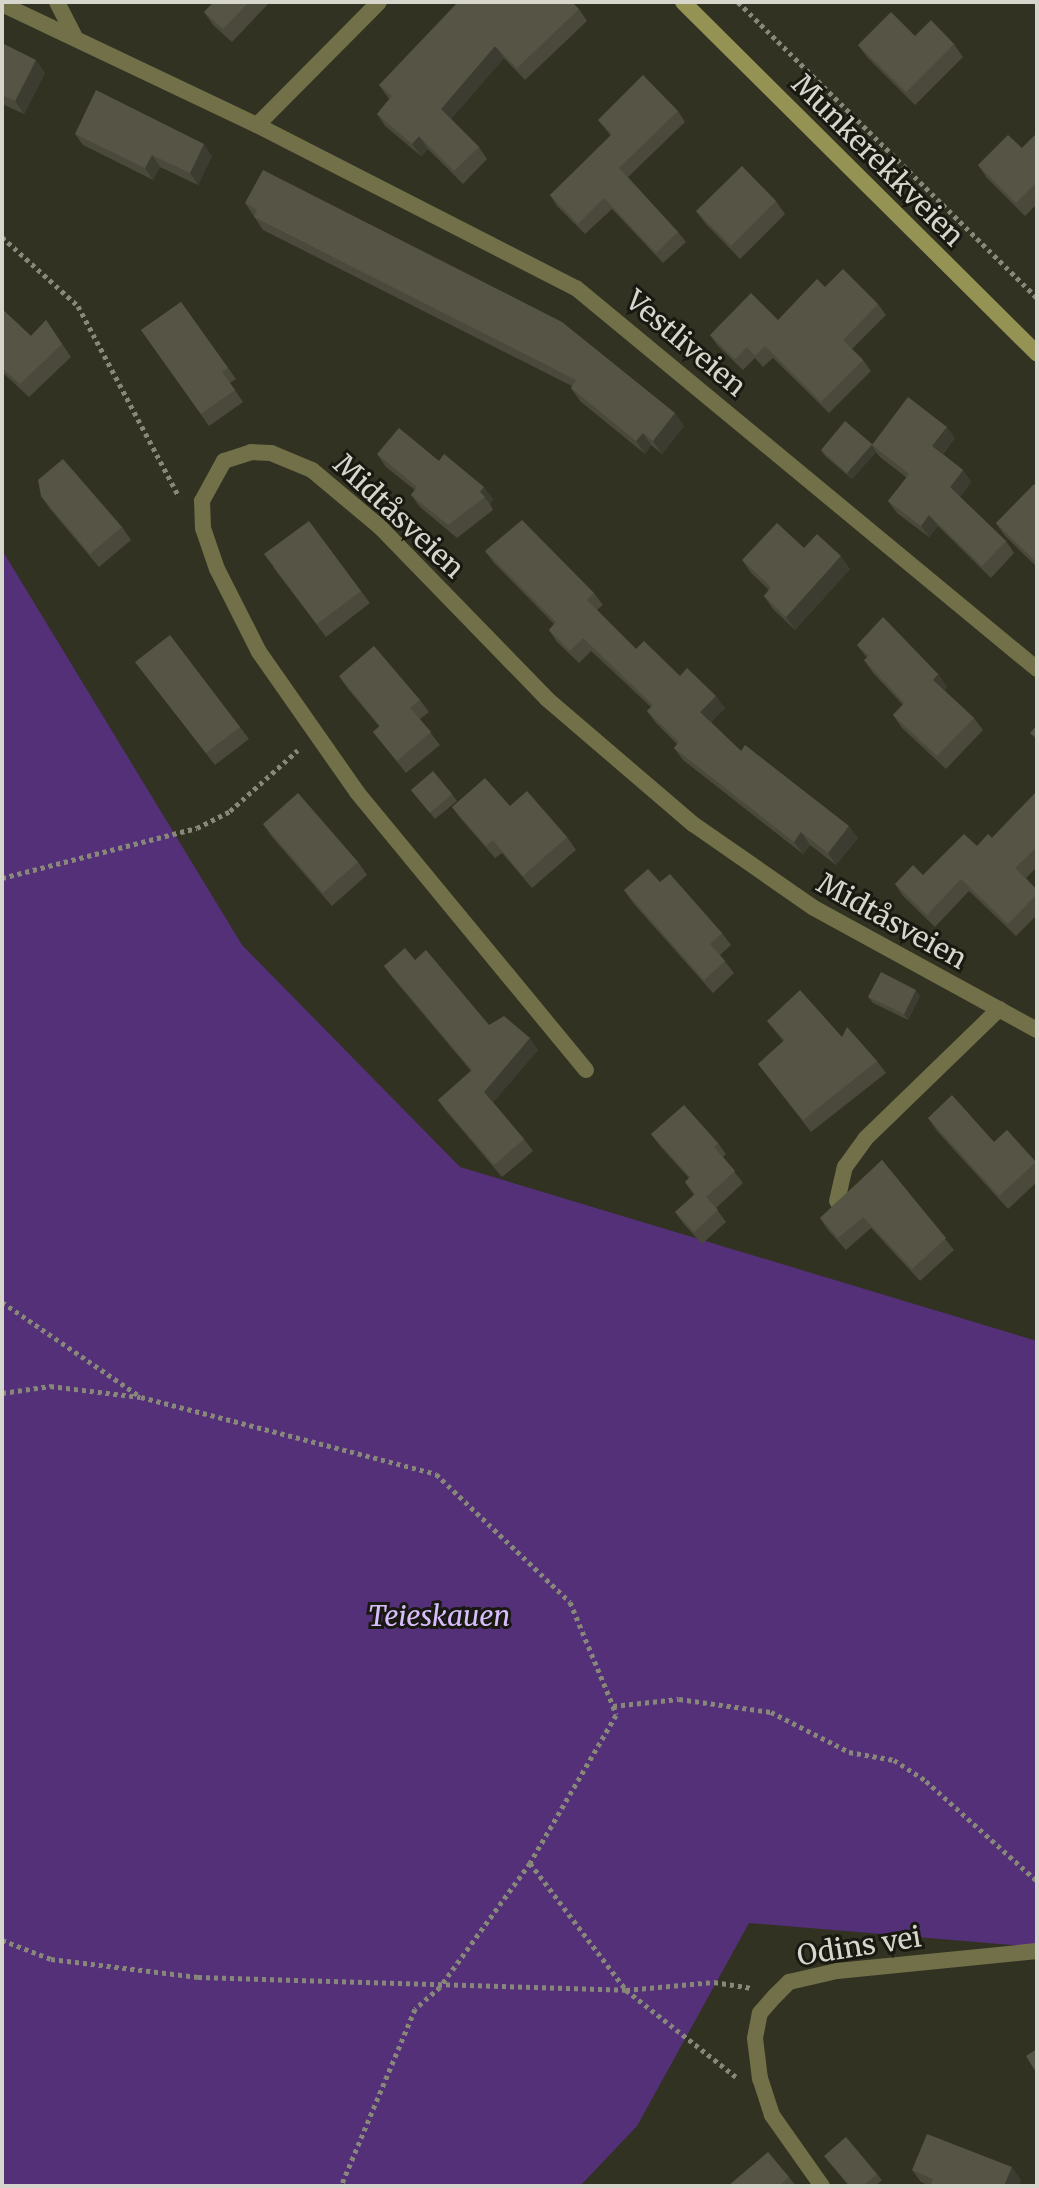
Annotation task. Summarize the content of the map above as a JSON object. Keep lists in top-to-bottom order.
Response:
{
  "streets": {
    "main road": ["Munkerekkveien"],
    "street": ["Vestliveien", "Midtåsveien", "Odins vei"]
  },
  "parks": ["Teieskauen"]
}
